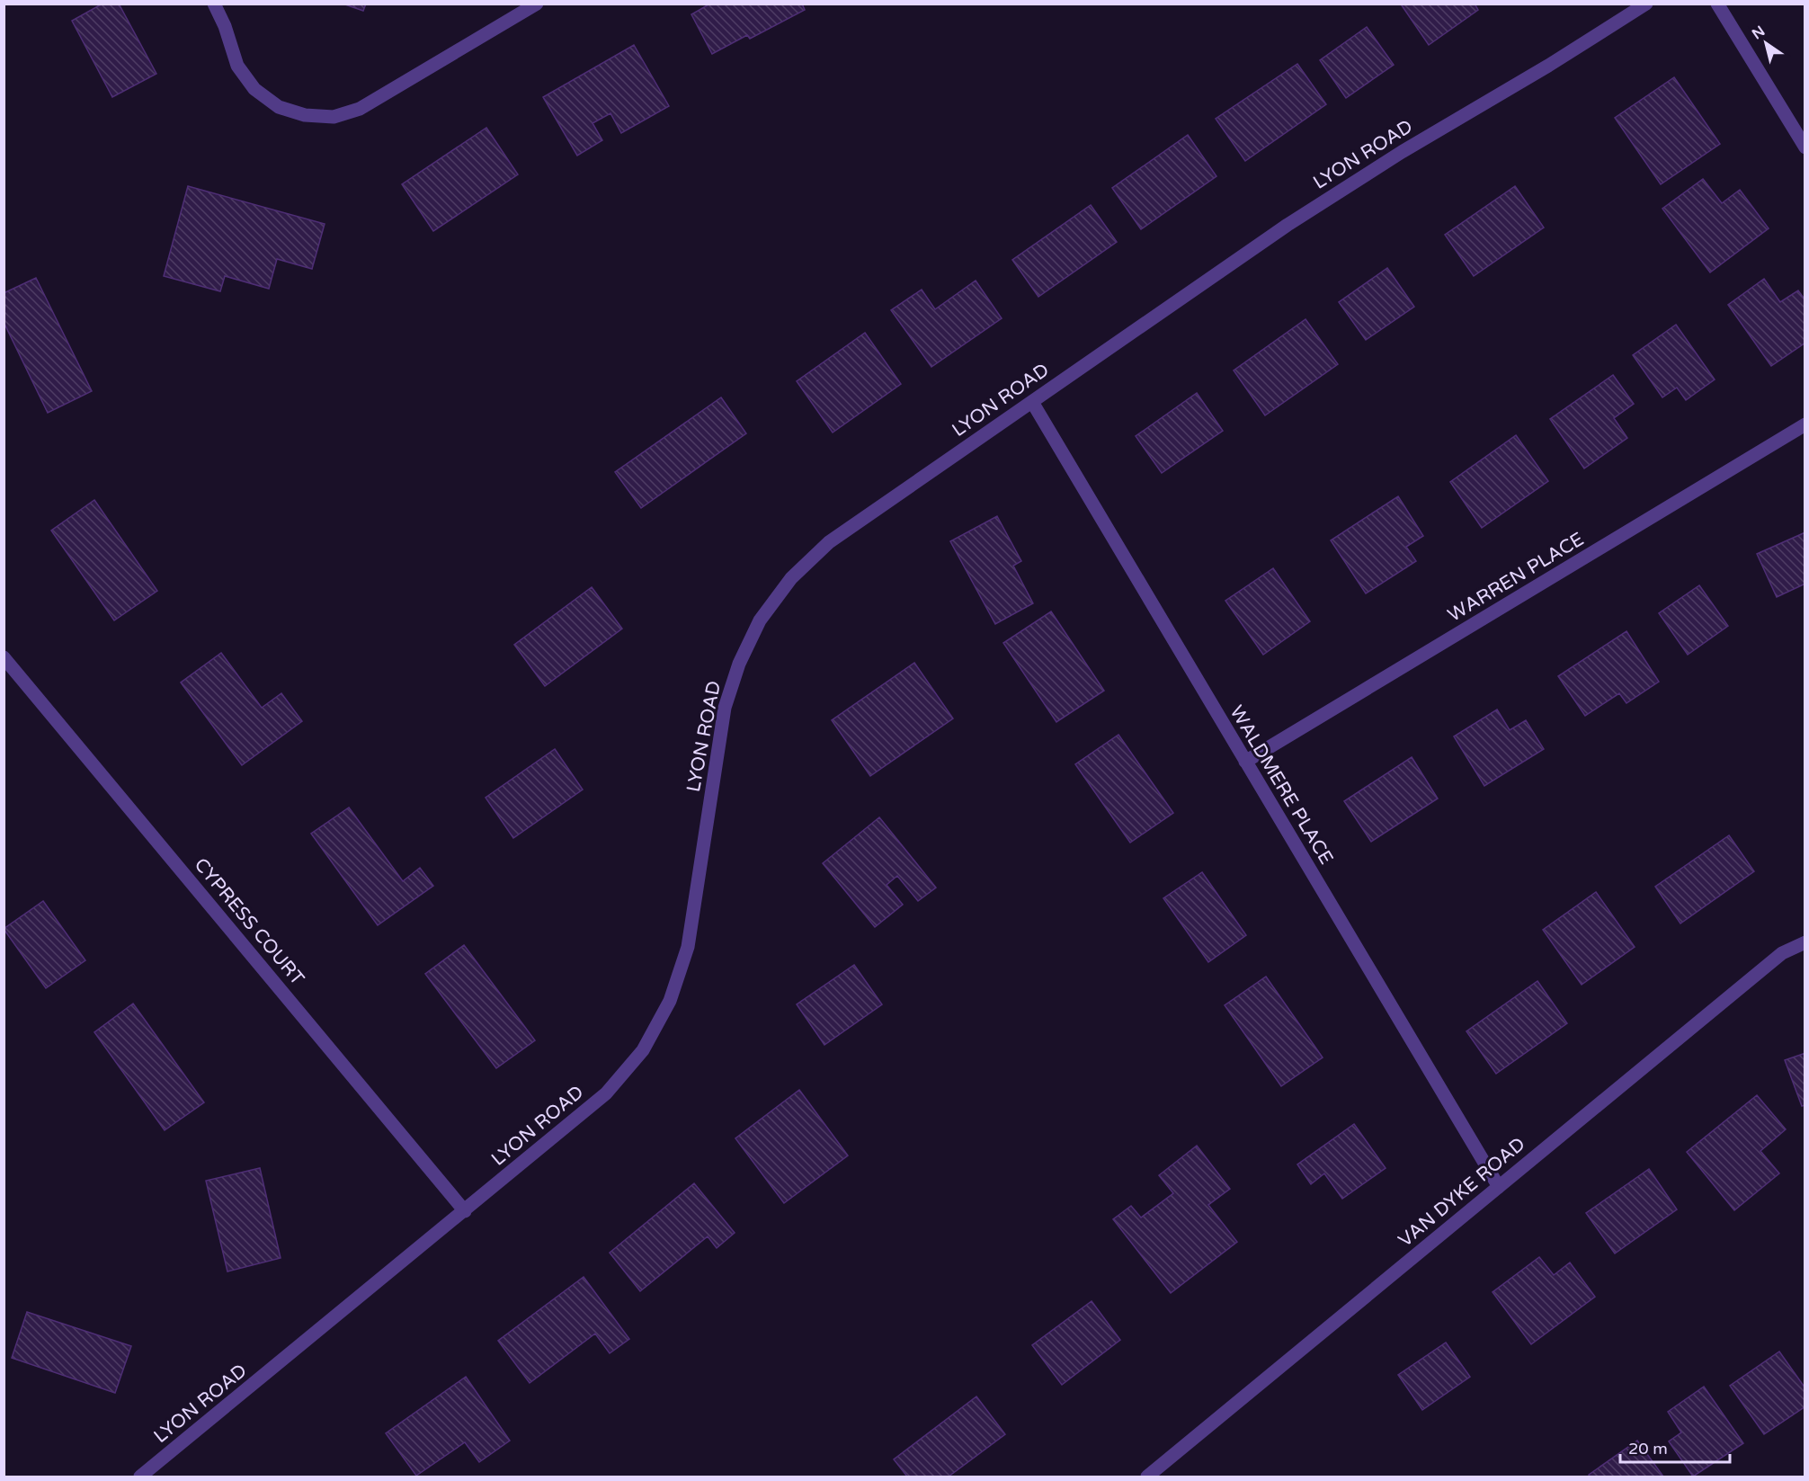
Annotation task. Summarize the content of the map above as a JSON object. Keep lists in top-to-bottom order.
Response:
{
  "streets": {
    "street": [
      "LYON ROAD",
      "WARREN PLACE",
      "WALDMERE PLACE",
      "CYPRESS COURT",
      "VAN DYKE ROAD"
    ]
  },
  "crossings": [
    ["LYON ROAD", "WALDMERE PLACE"],
    ["LYON ROAD", "CYPRESS COURT"],
    ["WARREN PLACE", "WALDMERE PLACE"],
    ["WALDMERE PLACE", "VAN DYKE ROAD"]
  ],
  "scale_bar": "20 m",
  "north": "top left"
}
